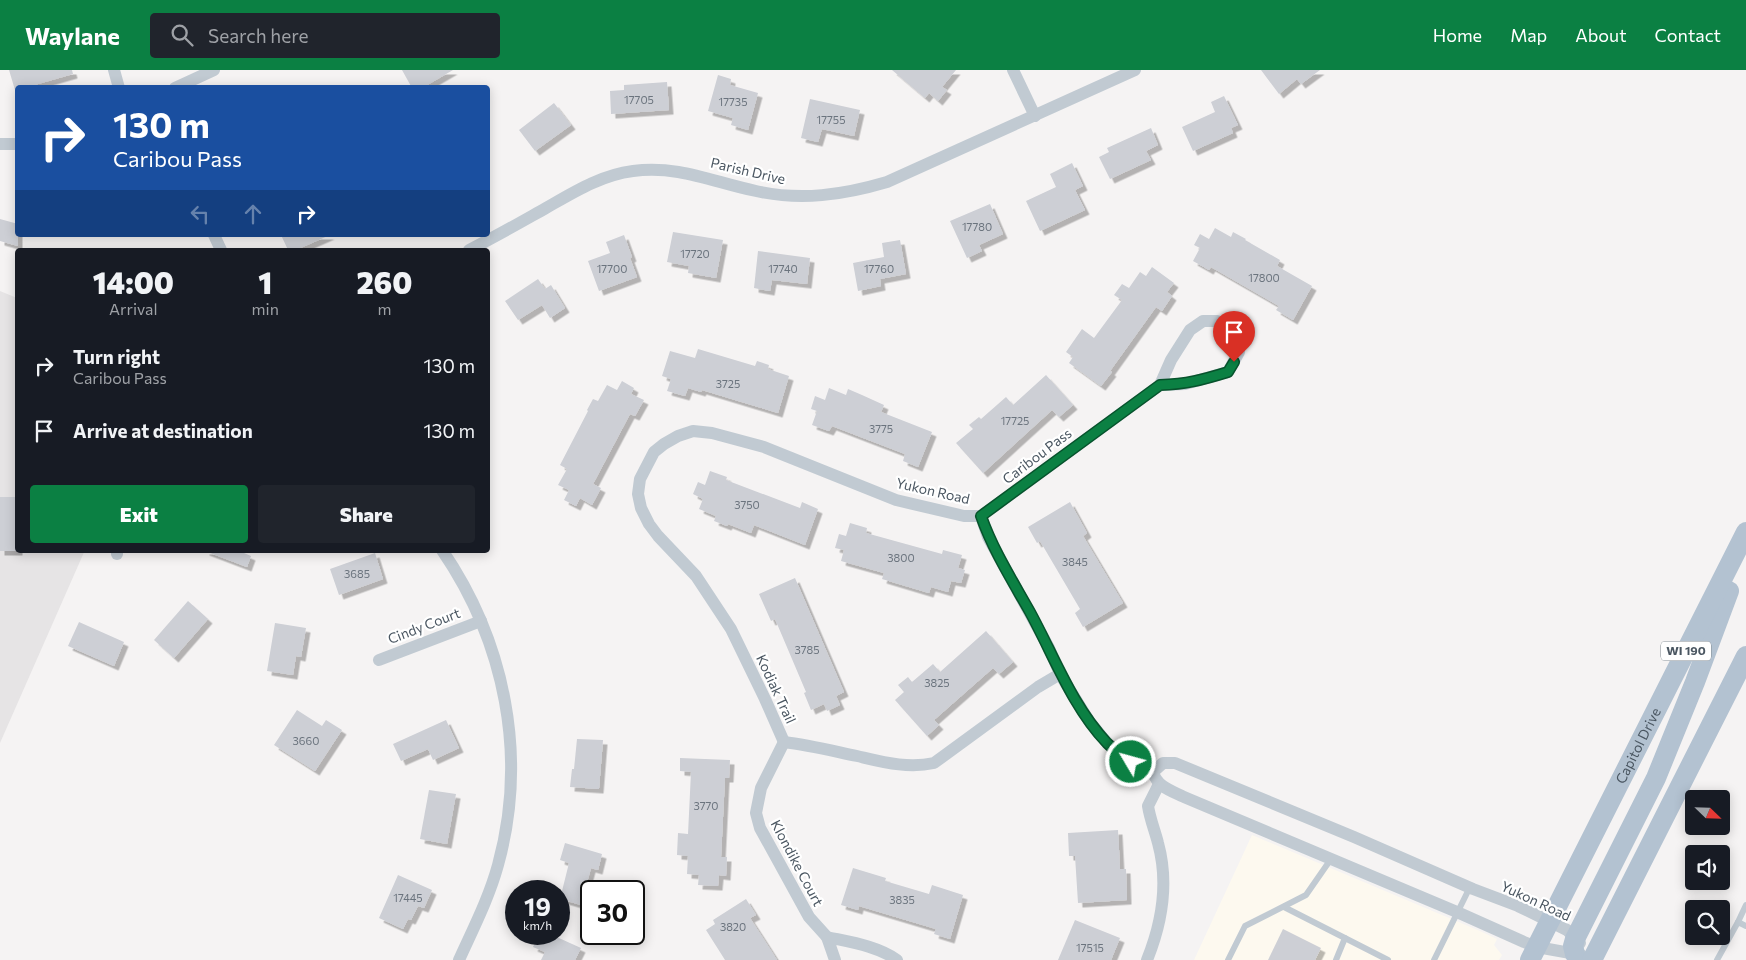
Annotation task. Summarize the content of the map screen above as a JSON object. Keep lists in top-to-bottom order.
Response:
{
  "streets": {
    "main road": ["WI 190", "Capitol Drive"],
    "street": [
      "Parish Drive",
      "Caribou Pass",
      "Yukon Road",
      "Cindy Court",
      "Kodiak Trail",
      "Klondike Court"
    ]
  },
  "crossings": [
    ["Caribou Pass", "Yukon Road"],
    ["Yukon Road", "Kodiak Trail"],
    ["Yukon Road", "Capitol Drive"],
    ["Kodiak Trail", "Klondike Court"]
  ],
  "house_numbers": [
    "17705",
    "17735",
    "17755",
    "17780",
    "17720",
    "17700",
    "17740",
    "17760",
    "17800",
    "3725",
    "17725",
    "3775",
    "3750",
    "3800",
    "3845",
    "3685",
    "3785",
    "3825",
    "3660",
    "3770",
    "17445",
    "3835",
    "3820",
    "17515"
  ],
  "north": "bottom right",
  "page": {
    "header": "Waylane",
    "search": "Search here",
    "nav": [
      "Home",
      "Map",
      "About",
      "Contact"
    ],
    "turn": ["130 m", "Caribou Pass"],
    "eta": [
      "14:00",
      "Arrival",
      "1",
      "min",
      "260",
      "m"
    ],
    "list": [
      {
        "name": "Turn right",
        "note": "Caribou Pass",
        "value": "130 m"
      },
      {
        "name": "Arrive at destination",
        "value": "130 m"
      }
    ],
    "buttons": ["Exit", "Share"],
    "speed": "19 km/h",
    "limit": "30"
  }
}
